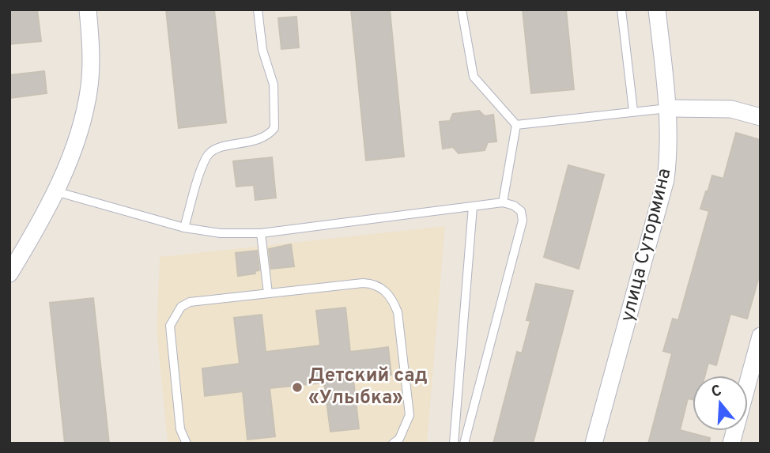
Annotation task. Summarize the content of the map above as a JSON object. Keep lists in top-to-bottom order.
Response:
{
  "streets": {
    "street": ["улица Сутормина"]
  },
  "places": ["Детский сад «Улыбка»"],
  "north": "top"
}
